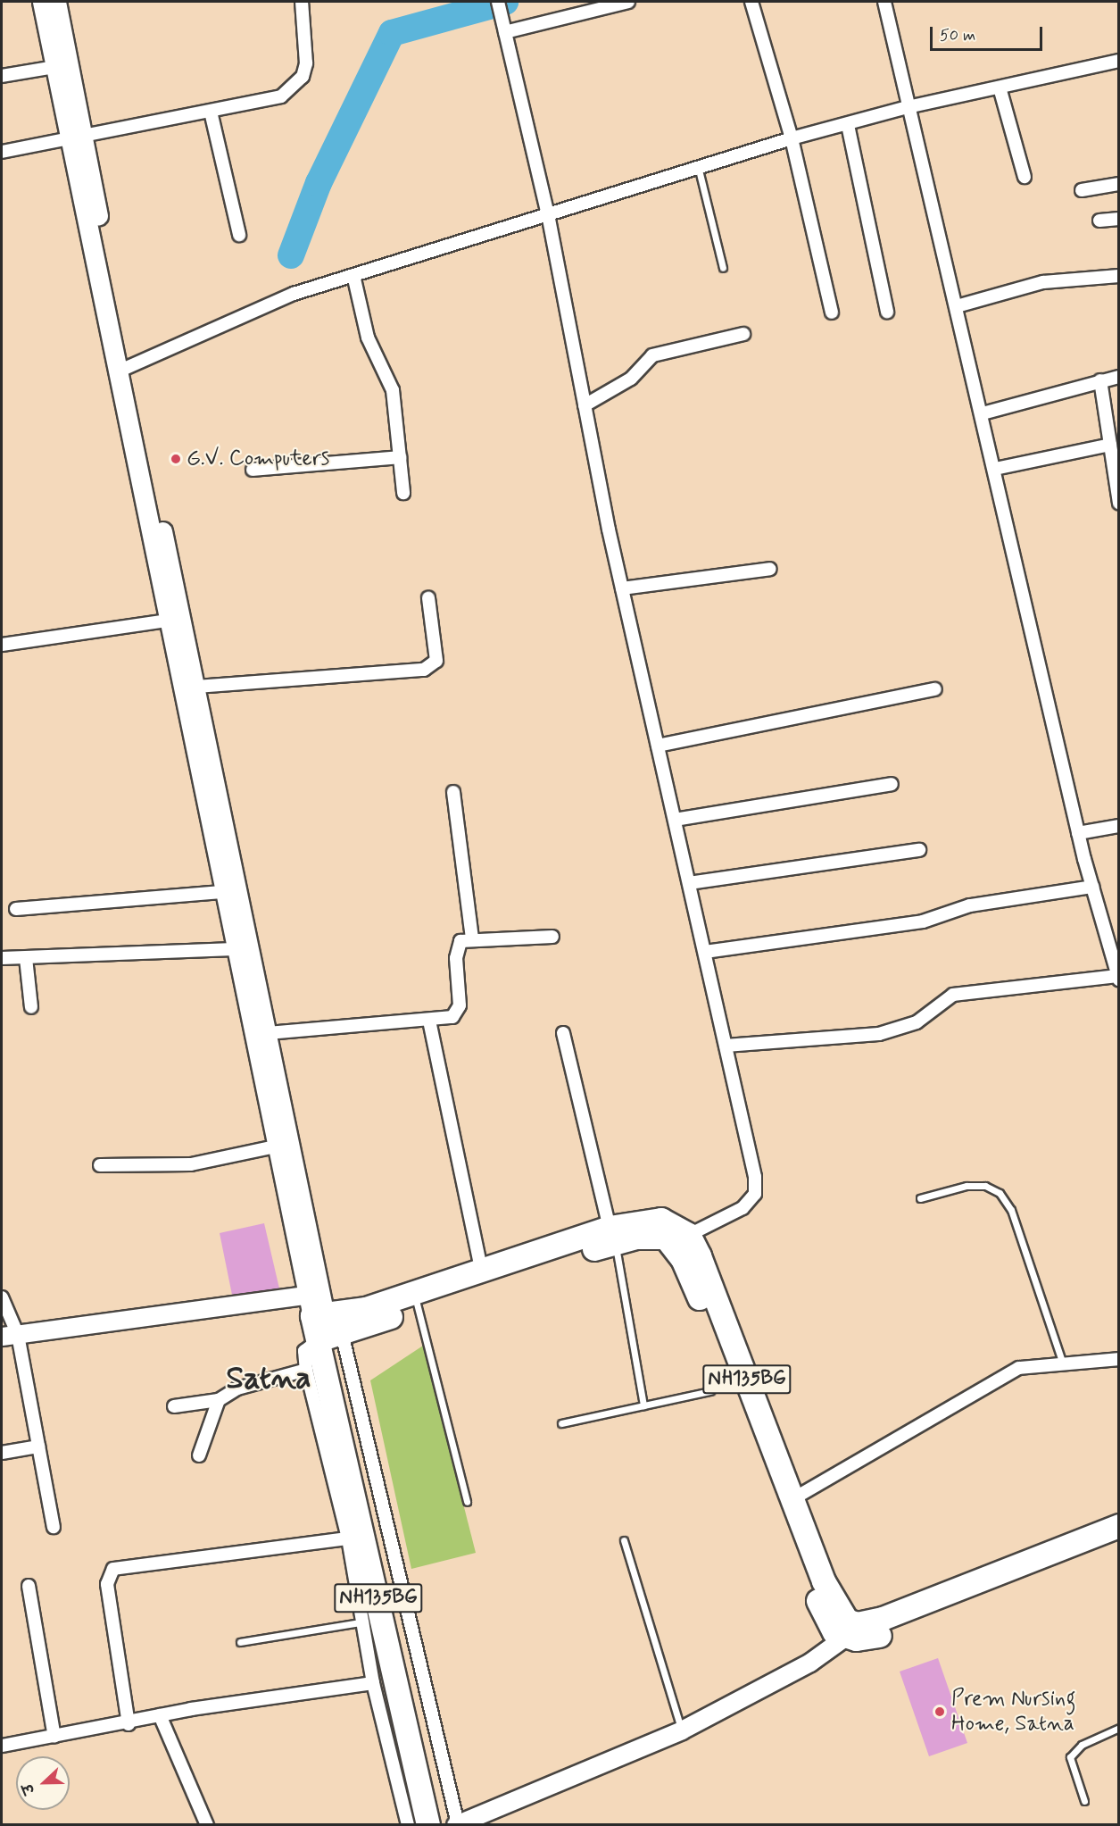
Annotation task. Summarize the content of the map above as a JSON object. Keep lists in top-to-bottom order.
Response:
{
  "streets": {
    "highway": ["NH135BG"]
  },
  "districts": ["Satna"],
  "places": ["G.V. Computers", "Prem Nursing Home, Satna"],
  "scale_bar": "50 m",
  "north": "left"
}
